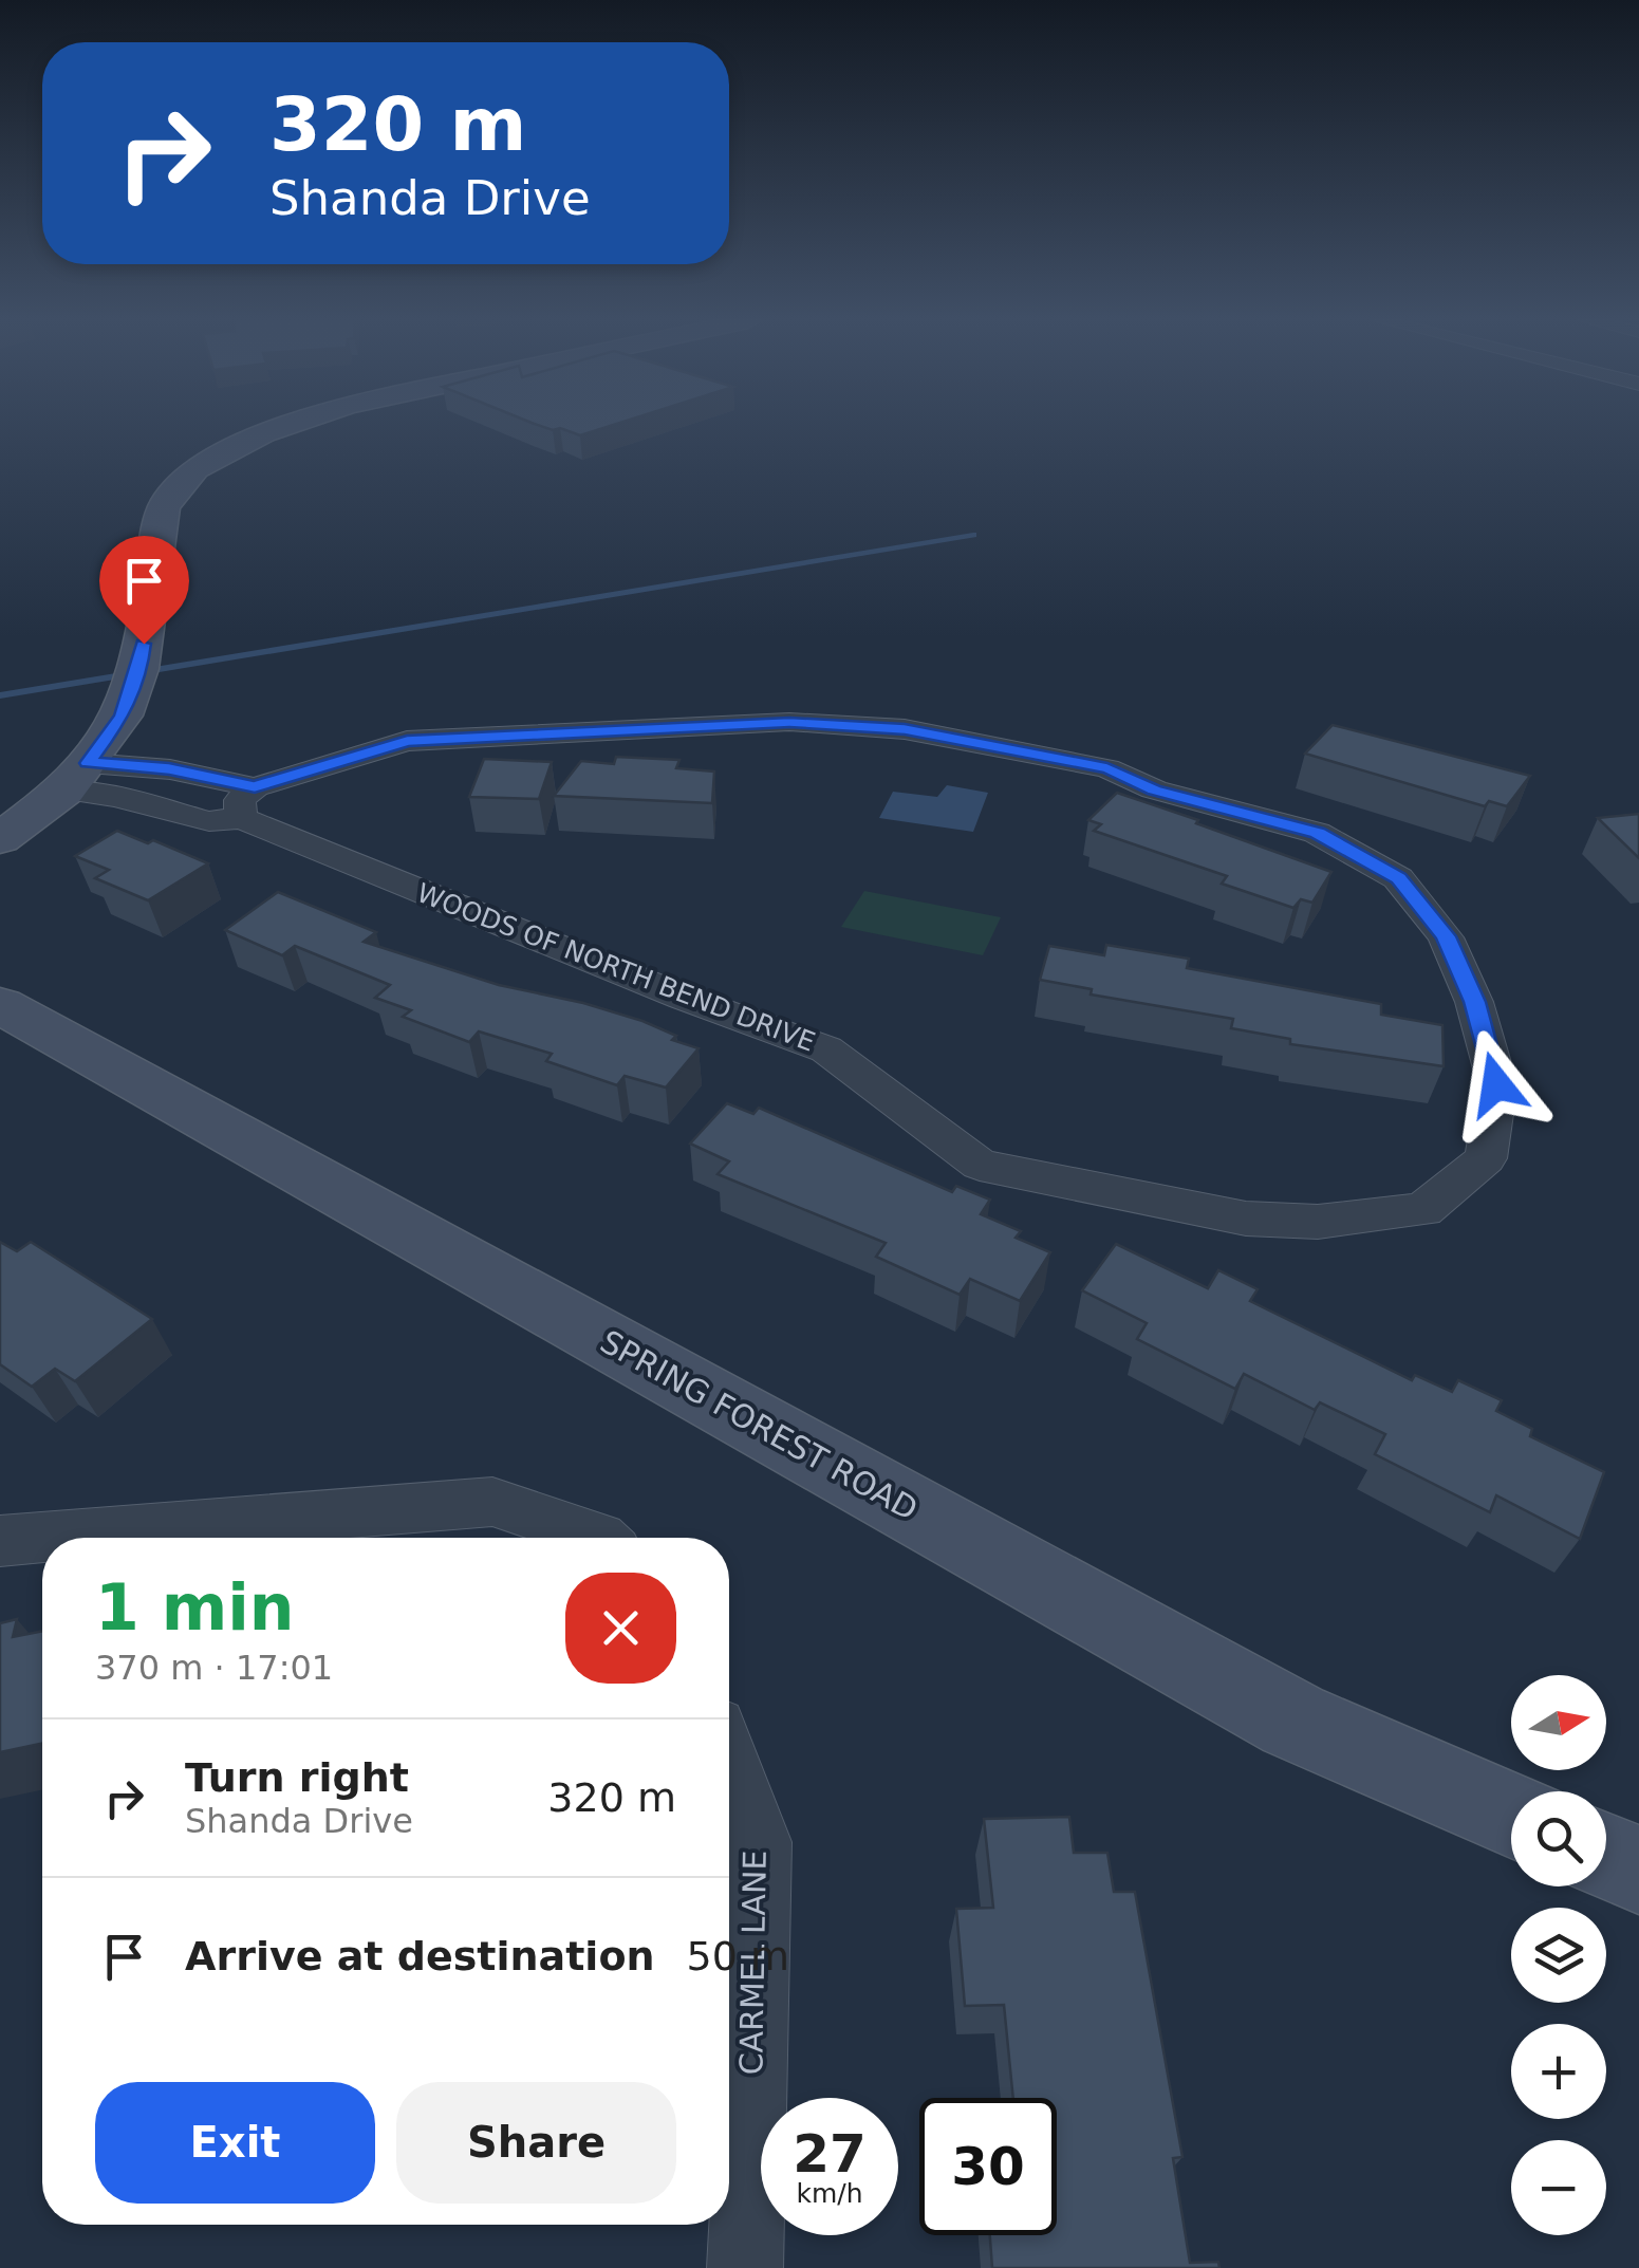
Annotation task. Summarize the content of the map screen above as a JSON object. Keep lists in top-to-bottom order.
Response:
{
  "streets": {
    "street": ["WOODS OF NORTH BEND DRIVE", "SPRING FOREST ROAD", "CARMEL LANE"]
  },
  "north": "right",
  "page": {
    "turn": ["320 m", "Shanda Drive"],
    "heading": ["1 min", "370 m · 17:01"],
    "map_buttons": ["+", "−"],
    "list": [
      {
        "name": "Turn right",
        "note": "Shanda Drive",
        "value": "320 m"
      },
      {
        "name": "Arrive at destination",
        "value": "50 m"
      }
    ],
    "buttons": ["Exit", "Share"],
    "speed": "27 km/h",
    "limit": "30"
  }
}
